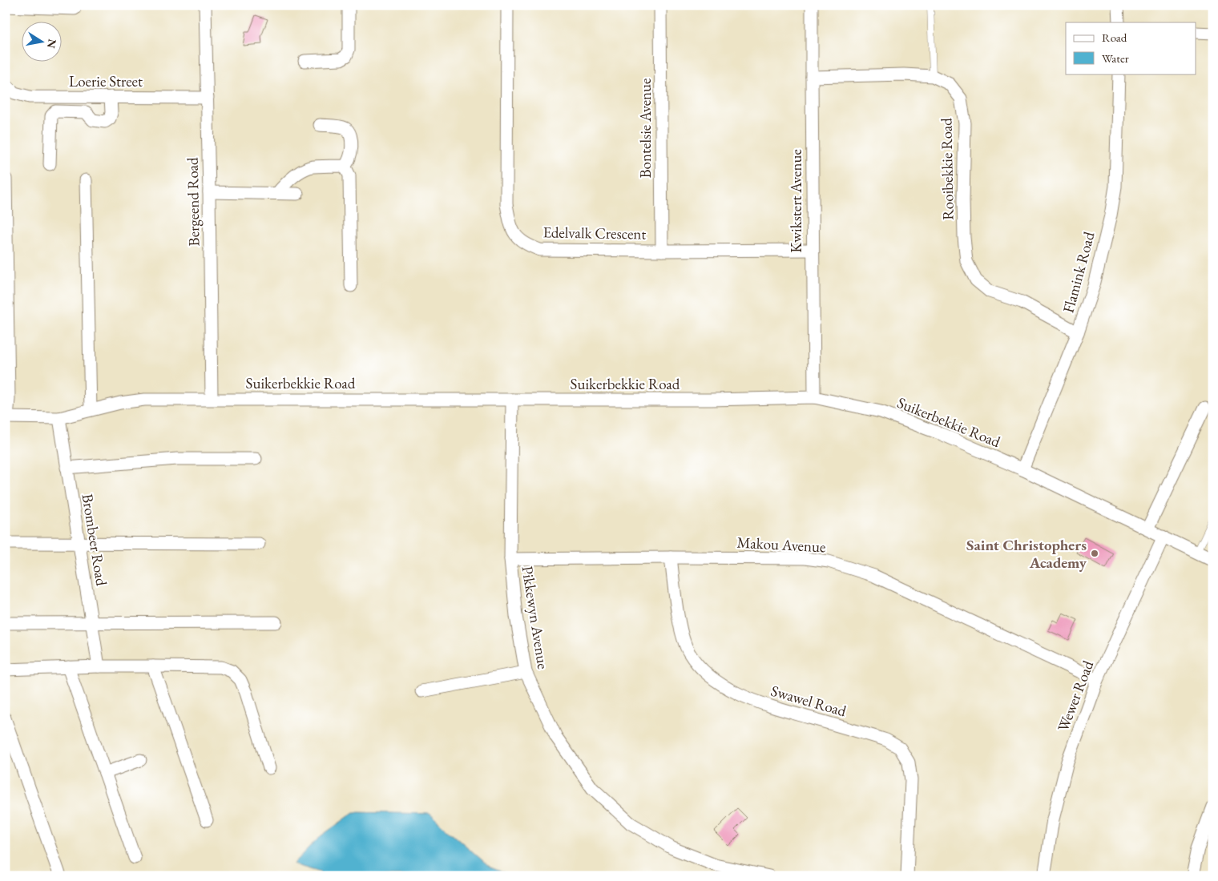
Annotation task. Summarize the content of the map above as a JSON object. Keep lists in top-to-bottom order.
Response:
{
  "streets": {
    "street": [
      "Loerie Street",
      "Bontelsie Avenue",
      "Rooibekkie Road",
      "Kwikstert Avenue",
      "Bergeend Road",
      "Edelvalk Crescent",
      "Flamink Road",
      "Suikerbekkie Road",
      "Brombeer Road",
      "Makou Avenue",
      "Pikkewyn Avenue",
      "Wewer Road",
      "Swawel Road"
    ]
  },
  "crossings": [
    ["Loerie Street", "Bergeend Road"],
    ["Bontelsie Avenue", "Edelvalk Crescent"],
    ["Rooibekkie Road", "Kwikstert Avenue"],
    ["Rooibekkie Road", "Flamink Road"],
    ["Kwikstert Avenue", "Edelvalk Crescent"],
    ["Kwikstert Avenue", "Suikerbekkie Road"],
    ["Bergeend Road", "Suikerbekkie Road"],
    ["Flamink Road", "Suikerbekkie Road"],
    ["Suikerbekkie Road", "Brombeer Road"],
    ["Suikerbekkie Road", "Pikkewyn Avenue"],
    ["Suikerbekkie Road", "Wewer Road"],
    ["Makou Avenue", "Pikkewyn Avenue"],
    ["Makou Avenue", "Wewer Road"],
    ["Makou Avenue", "Swawel Road"]
  ],
  "places": ["Saint Christophers Academy"],
  "legend": ["Road", "Water"],
  "north": "right"
}
